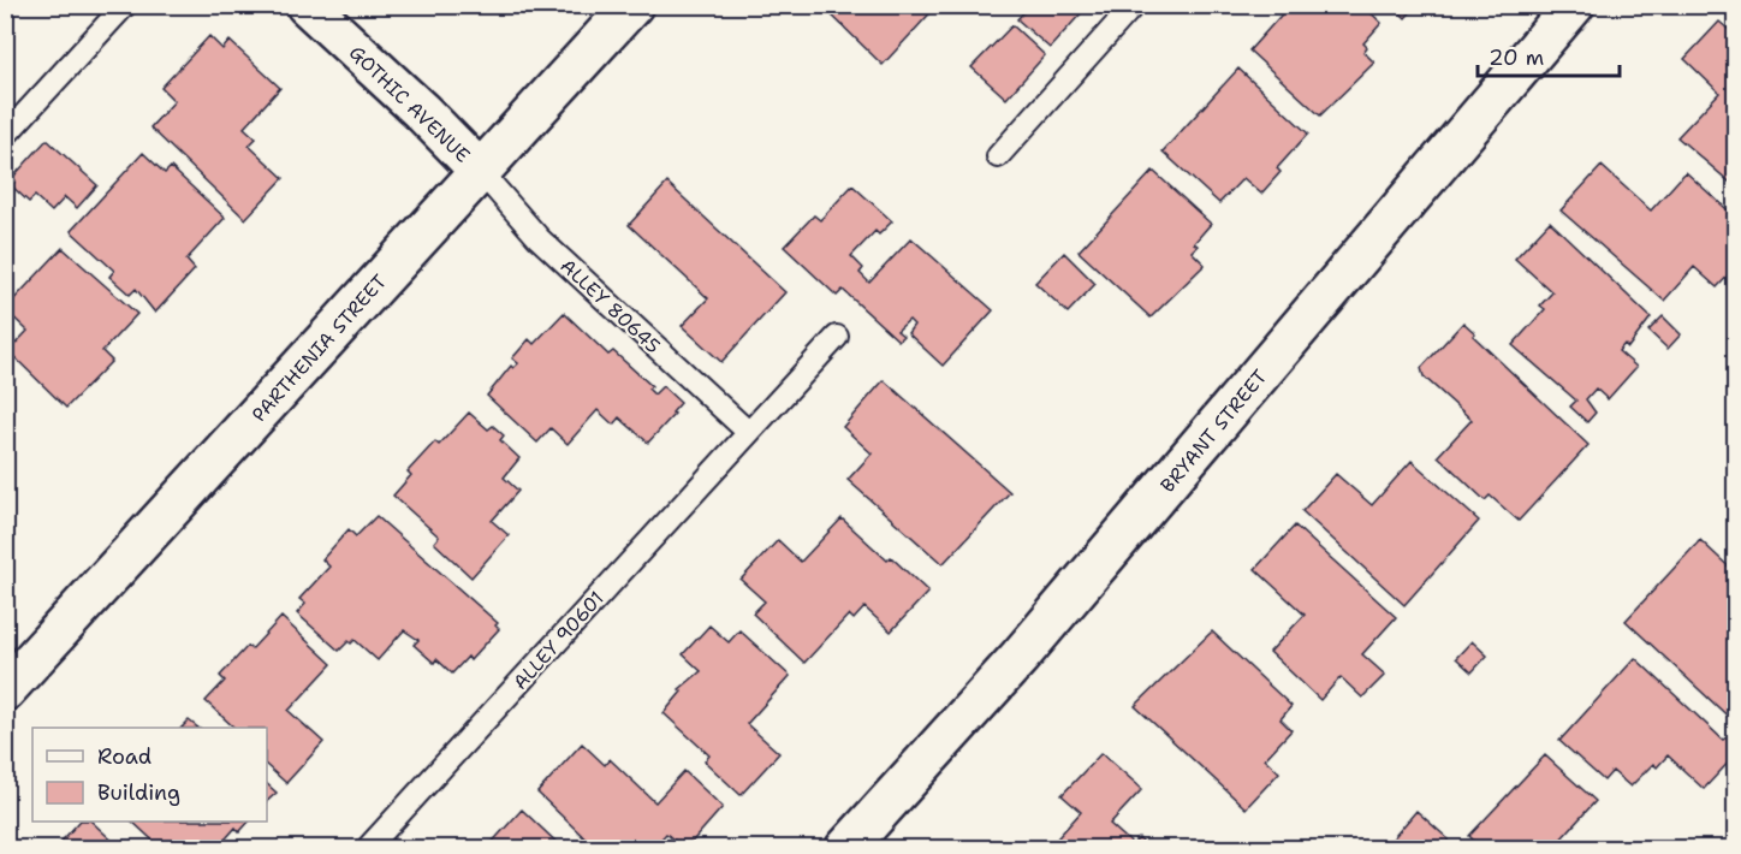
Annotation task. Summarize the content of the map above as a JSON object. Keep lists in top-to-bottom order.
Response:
{
  "streets": {
    "street": ["GOTHIC AVENUE", "PARTHENIA STREET", "BRYANT STREET"],
    "lane": ["ALLEY 80645", "ALLEY 90601"]
  },
  "crossings": [
    ["GOTHIC AVENUE", "ALLEY 80645"],
    ["GOTHIC AVENUE", "PARTHENIA STREET"],
    ["ALLEY 80645", "PARTHENIA STREET"],
    ["ALLEY 80645", "ALLEY 90601"]
  ],
  "legend": ["Road", "Building"],
  "scale_bar": "20 m"
}
